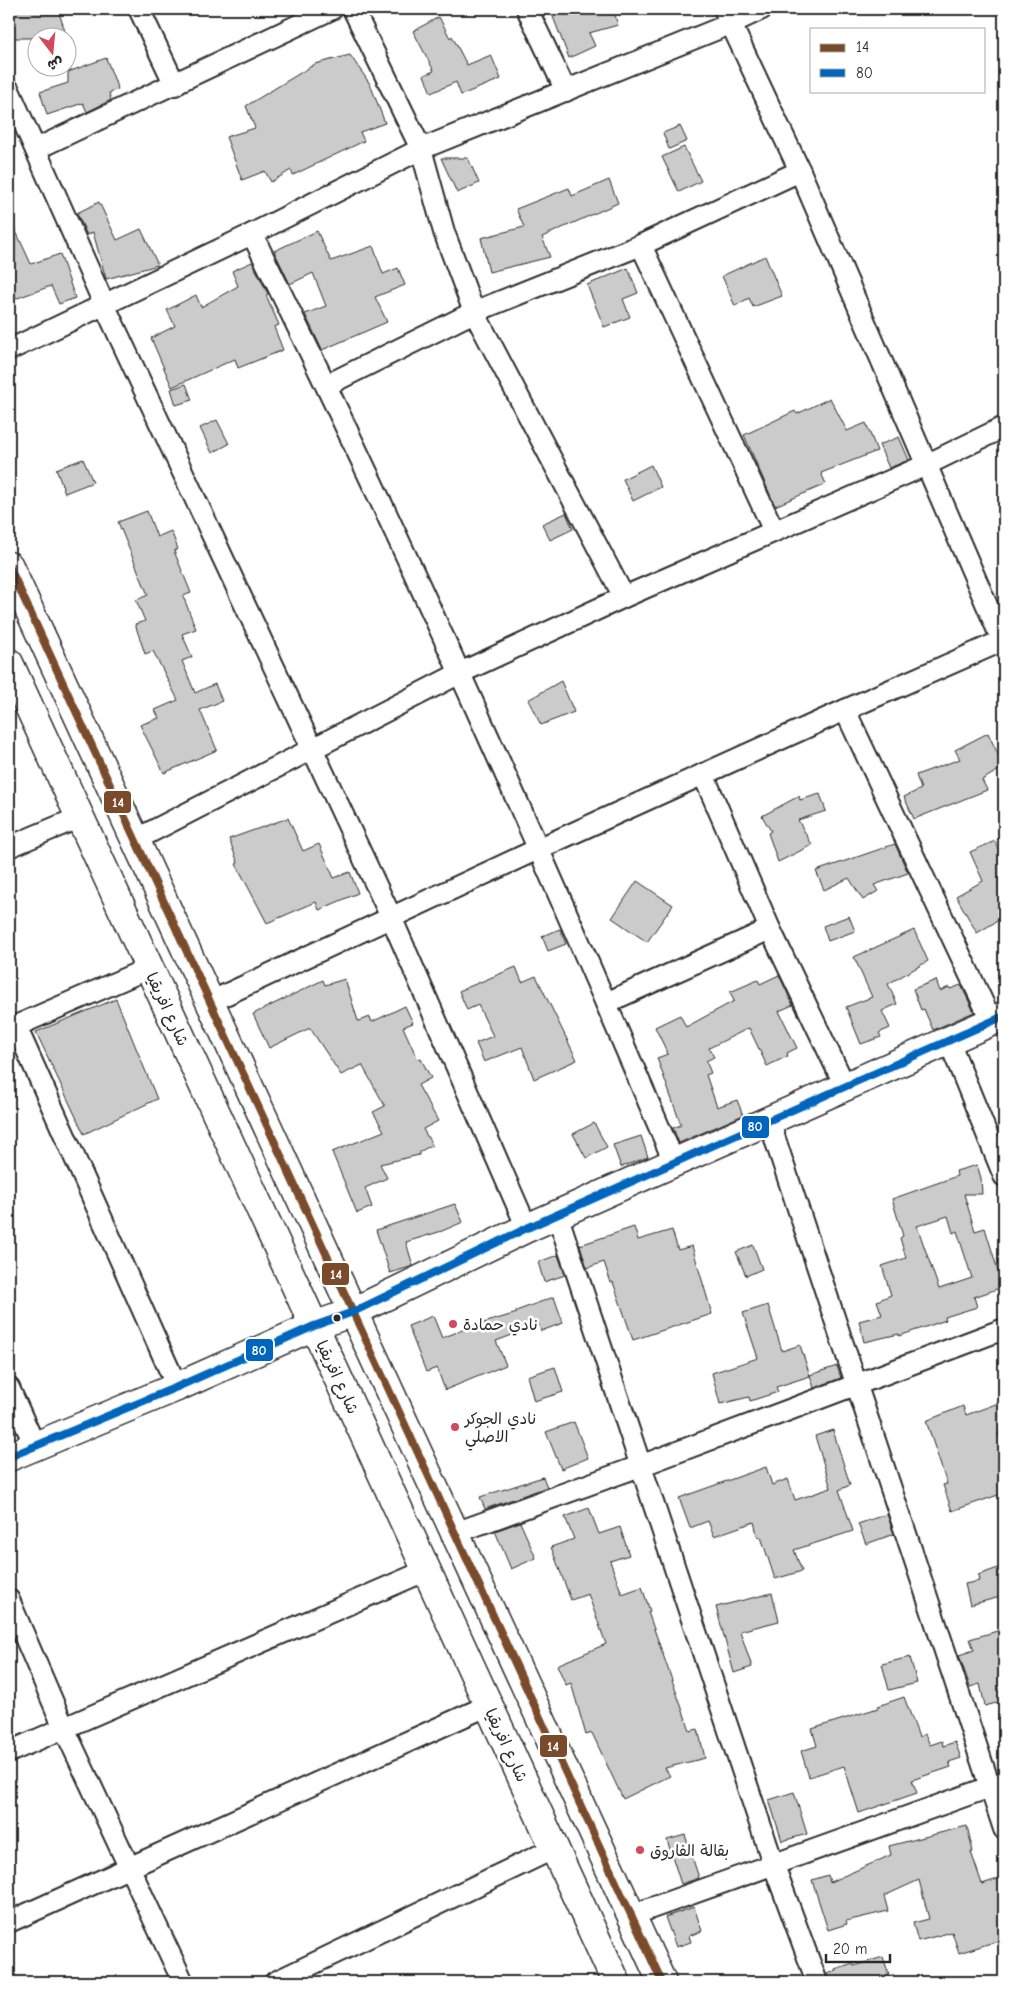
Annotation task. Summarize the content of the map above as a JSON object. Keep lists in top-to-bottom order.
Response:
{
  "streets": {
    "street": ["شارع افريقيا"]
  },
  "places": ["نادي حمادة", "نادي الجوكر الاصلي", "بقالة الفاروق"],
  "lines": ["transit line 14", "transit line 80"],
  "legend": ["14", "80"],
  "scale_bar": "20 m",
  "north": "bottom"
}
